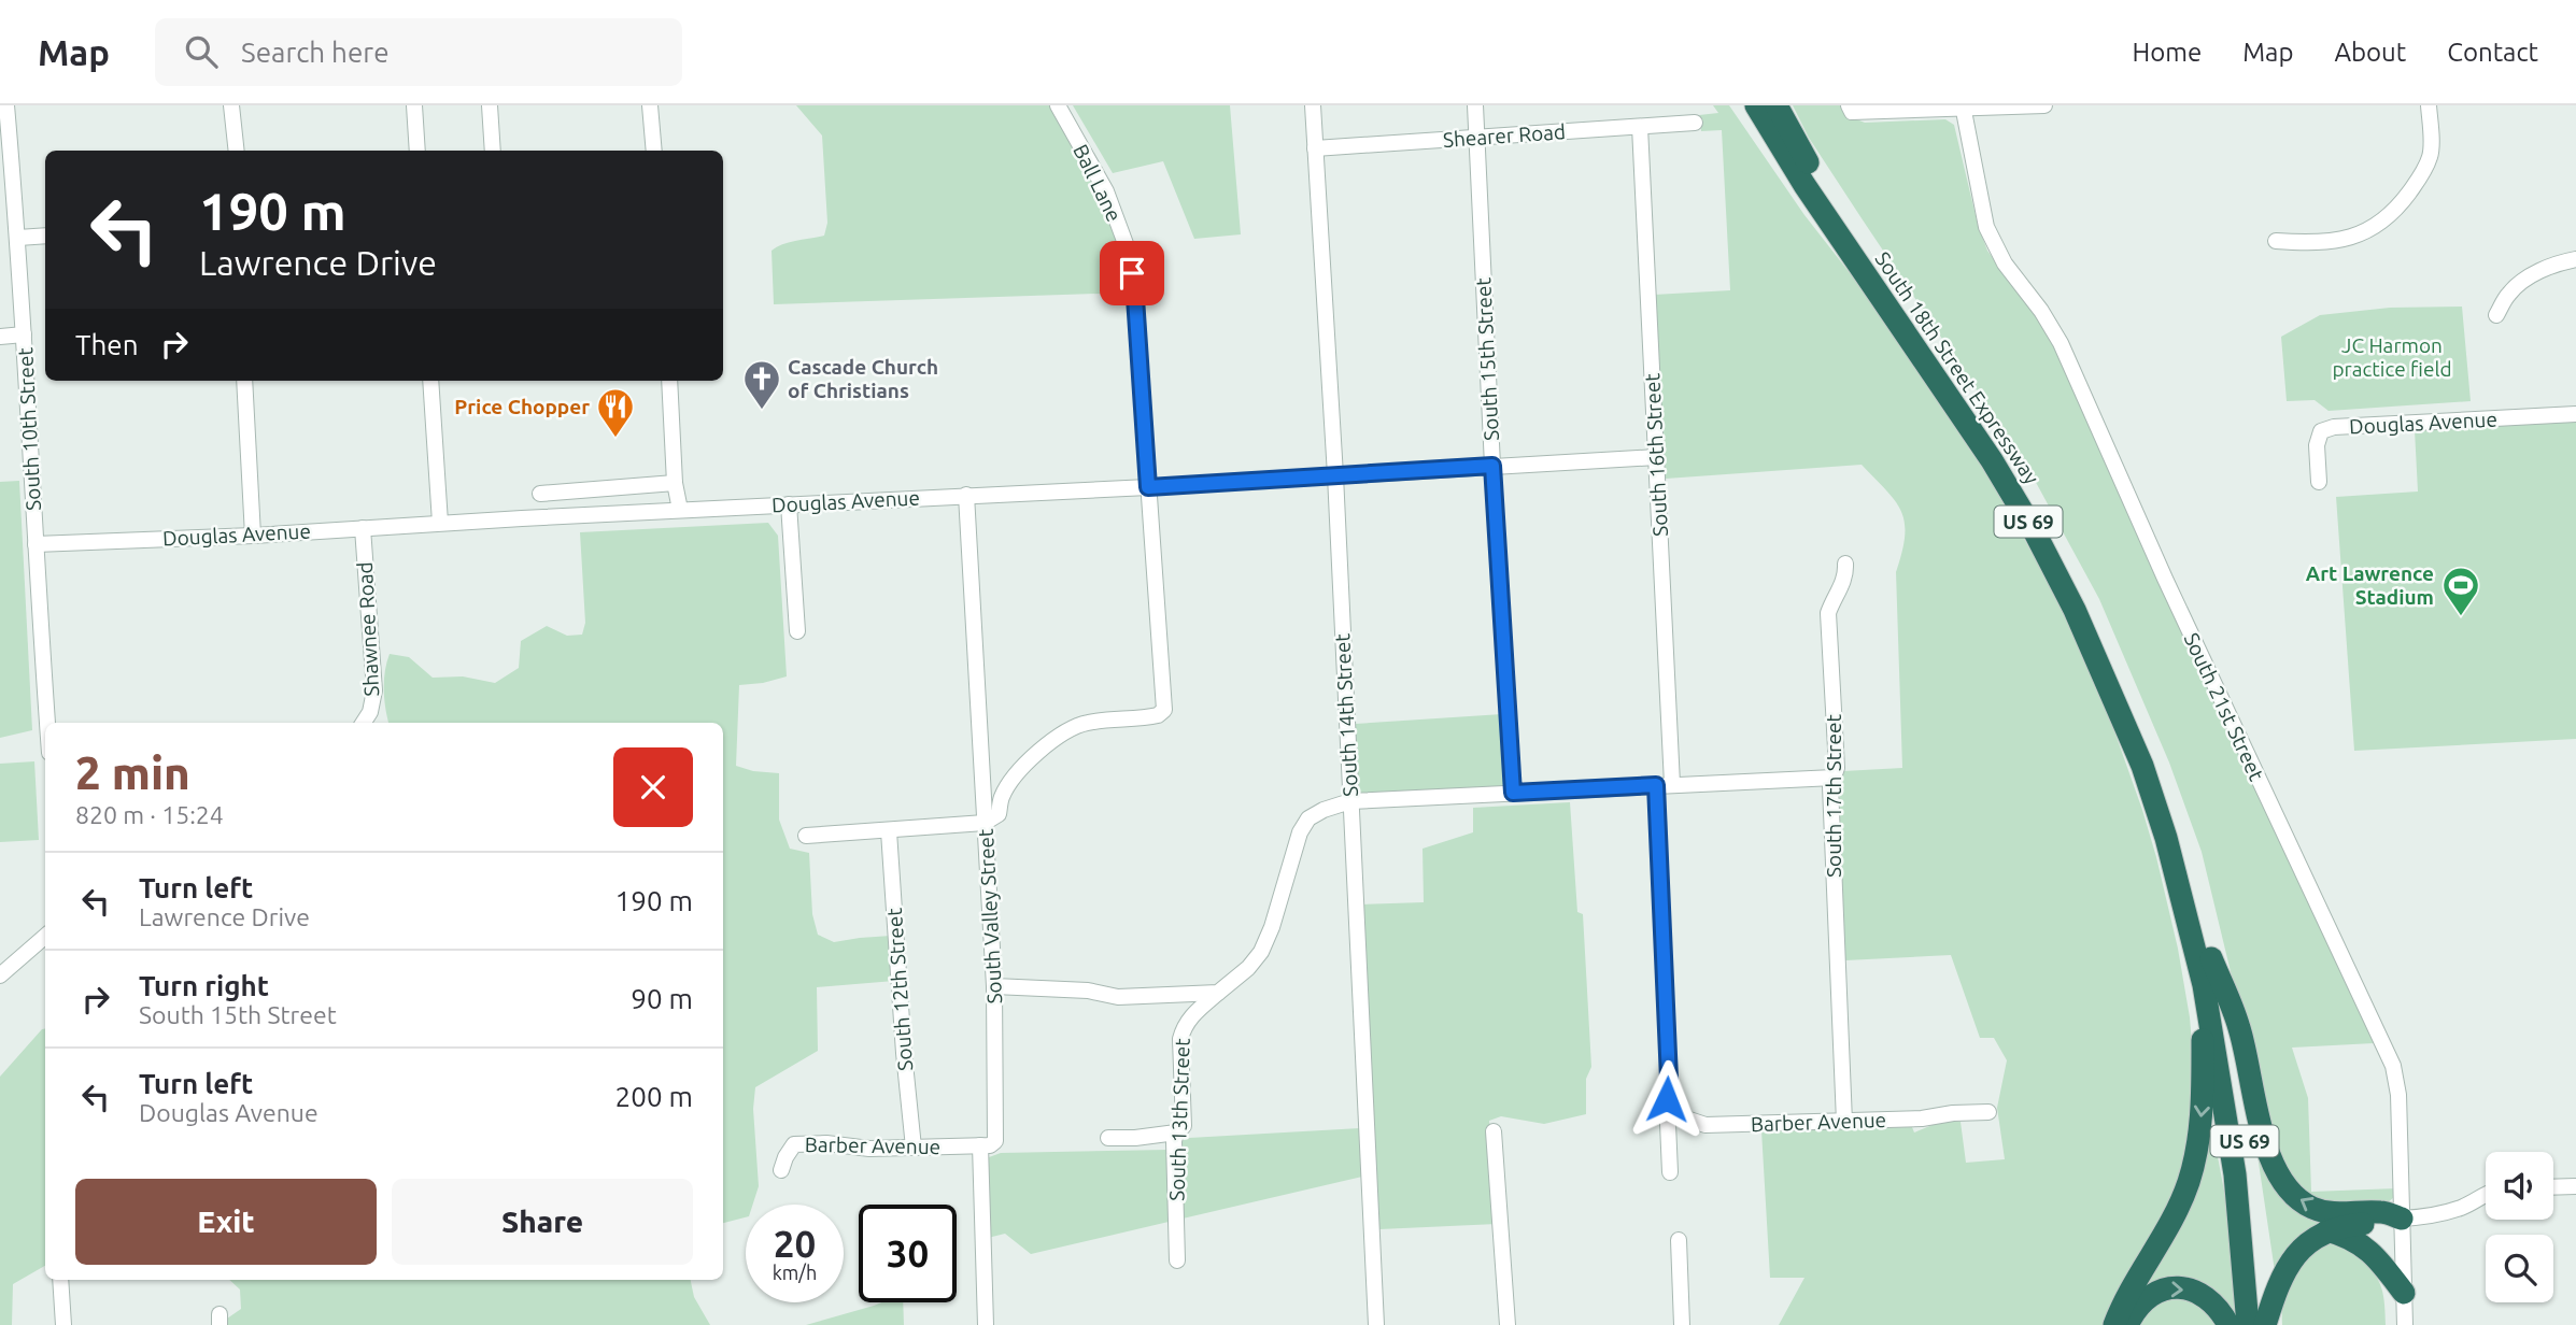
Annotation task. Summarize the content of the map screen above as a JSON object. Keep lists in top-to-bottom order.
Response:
{
  "streets": {
    "highway": ["South 18th Street Expressway", "US 69"],
    "street": [
      "Shearer Road",
      "Ball Lane",
      "South 15th Street",
      "Douglas Avenue",
      "South 10th Street",
      "South 16th Street",
      "Shawnee Road",
      "South 21st Street",
      "South 14th Street",
      "South 17th Street",
      "South Valley Street",
      "South 12th Street",
      "South 13th Street",
      "Barber Avenue"
    ]
  },
  "crossings": [
    ["Shearer Road", "South 15th Street"],
    ["Shearer Road", "South 16th Street"],
    ["Shearer Road", "South 14th Street"],
    ["Ball Lane", "Douglas Avenue"],
    ["South 15th Street", "Douglas Avenue"],
    ["South 15th Street", "South 13th Street"],
    ["Douglas Avenue", "South 10th Street"],
    ["Douglas Avenue", "South 16th Street"],
    ["Douglas Avenue", "Shawnee Road"],
    ["Douglas Avenue", "South 14th Street"],
    ["Douglas Avenue", "South Valley Street"],
    ["South 16th Street", "South 13th Street"],
    ["South 14th Street", "South 13th Street"],
    ["South 17th Street", "South 13th Street"],
    ["South 17th Street", "Barber Avenue"],
    ["South Valley Street", "Barber Avenue"],
    ["South 12th Street", "Barber Avenue"]
  ],
  "parks": ["JC Harmon practice field"],
  "places": {
    "church": ["Cascade Church of Christians"],
    "restaurant": ["Price Chopper"],
    "sports": ["Art Lawrence Stadium"]
  },
  "page": {
    "header": "Map",
    "search": "Search here",
    "nav": [
      "Home",
      "Map",
      "About",
      "Contact"
    ],
    "turn": ["190 m", "Lawrence Drive"],
    "then": "Then",
    "heading": ["2 min", "820 m · 15:24"],
    "list": [
      {
        "name": "Turn left",
        "note": "Lawrence Drive",
        "value": "190 m"
      },
      {
        "name": "Turn right",
        "note": "South 15th Street",
        "value": "90 m"
      },
      {
        "name": "Turn left",
        "note": "Douglas Avenue",
        "value": "200 m"
      }
    ],
    "buttons": ["Exit", "Share"],
    "speed": "20 km/h",
    "limit": "30"
  }
}
